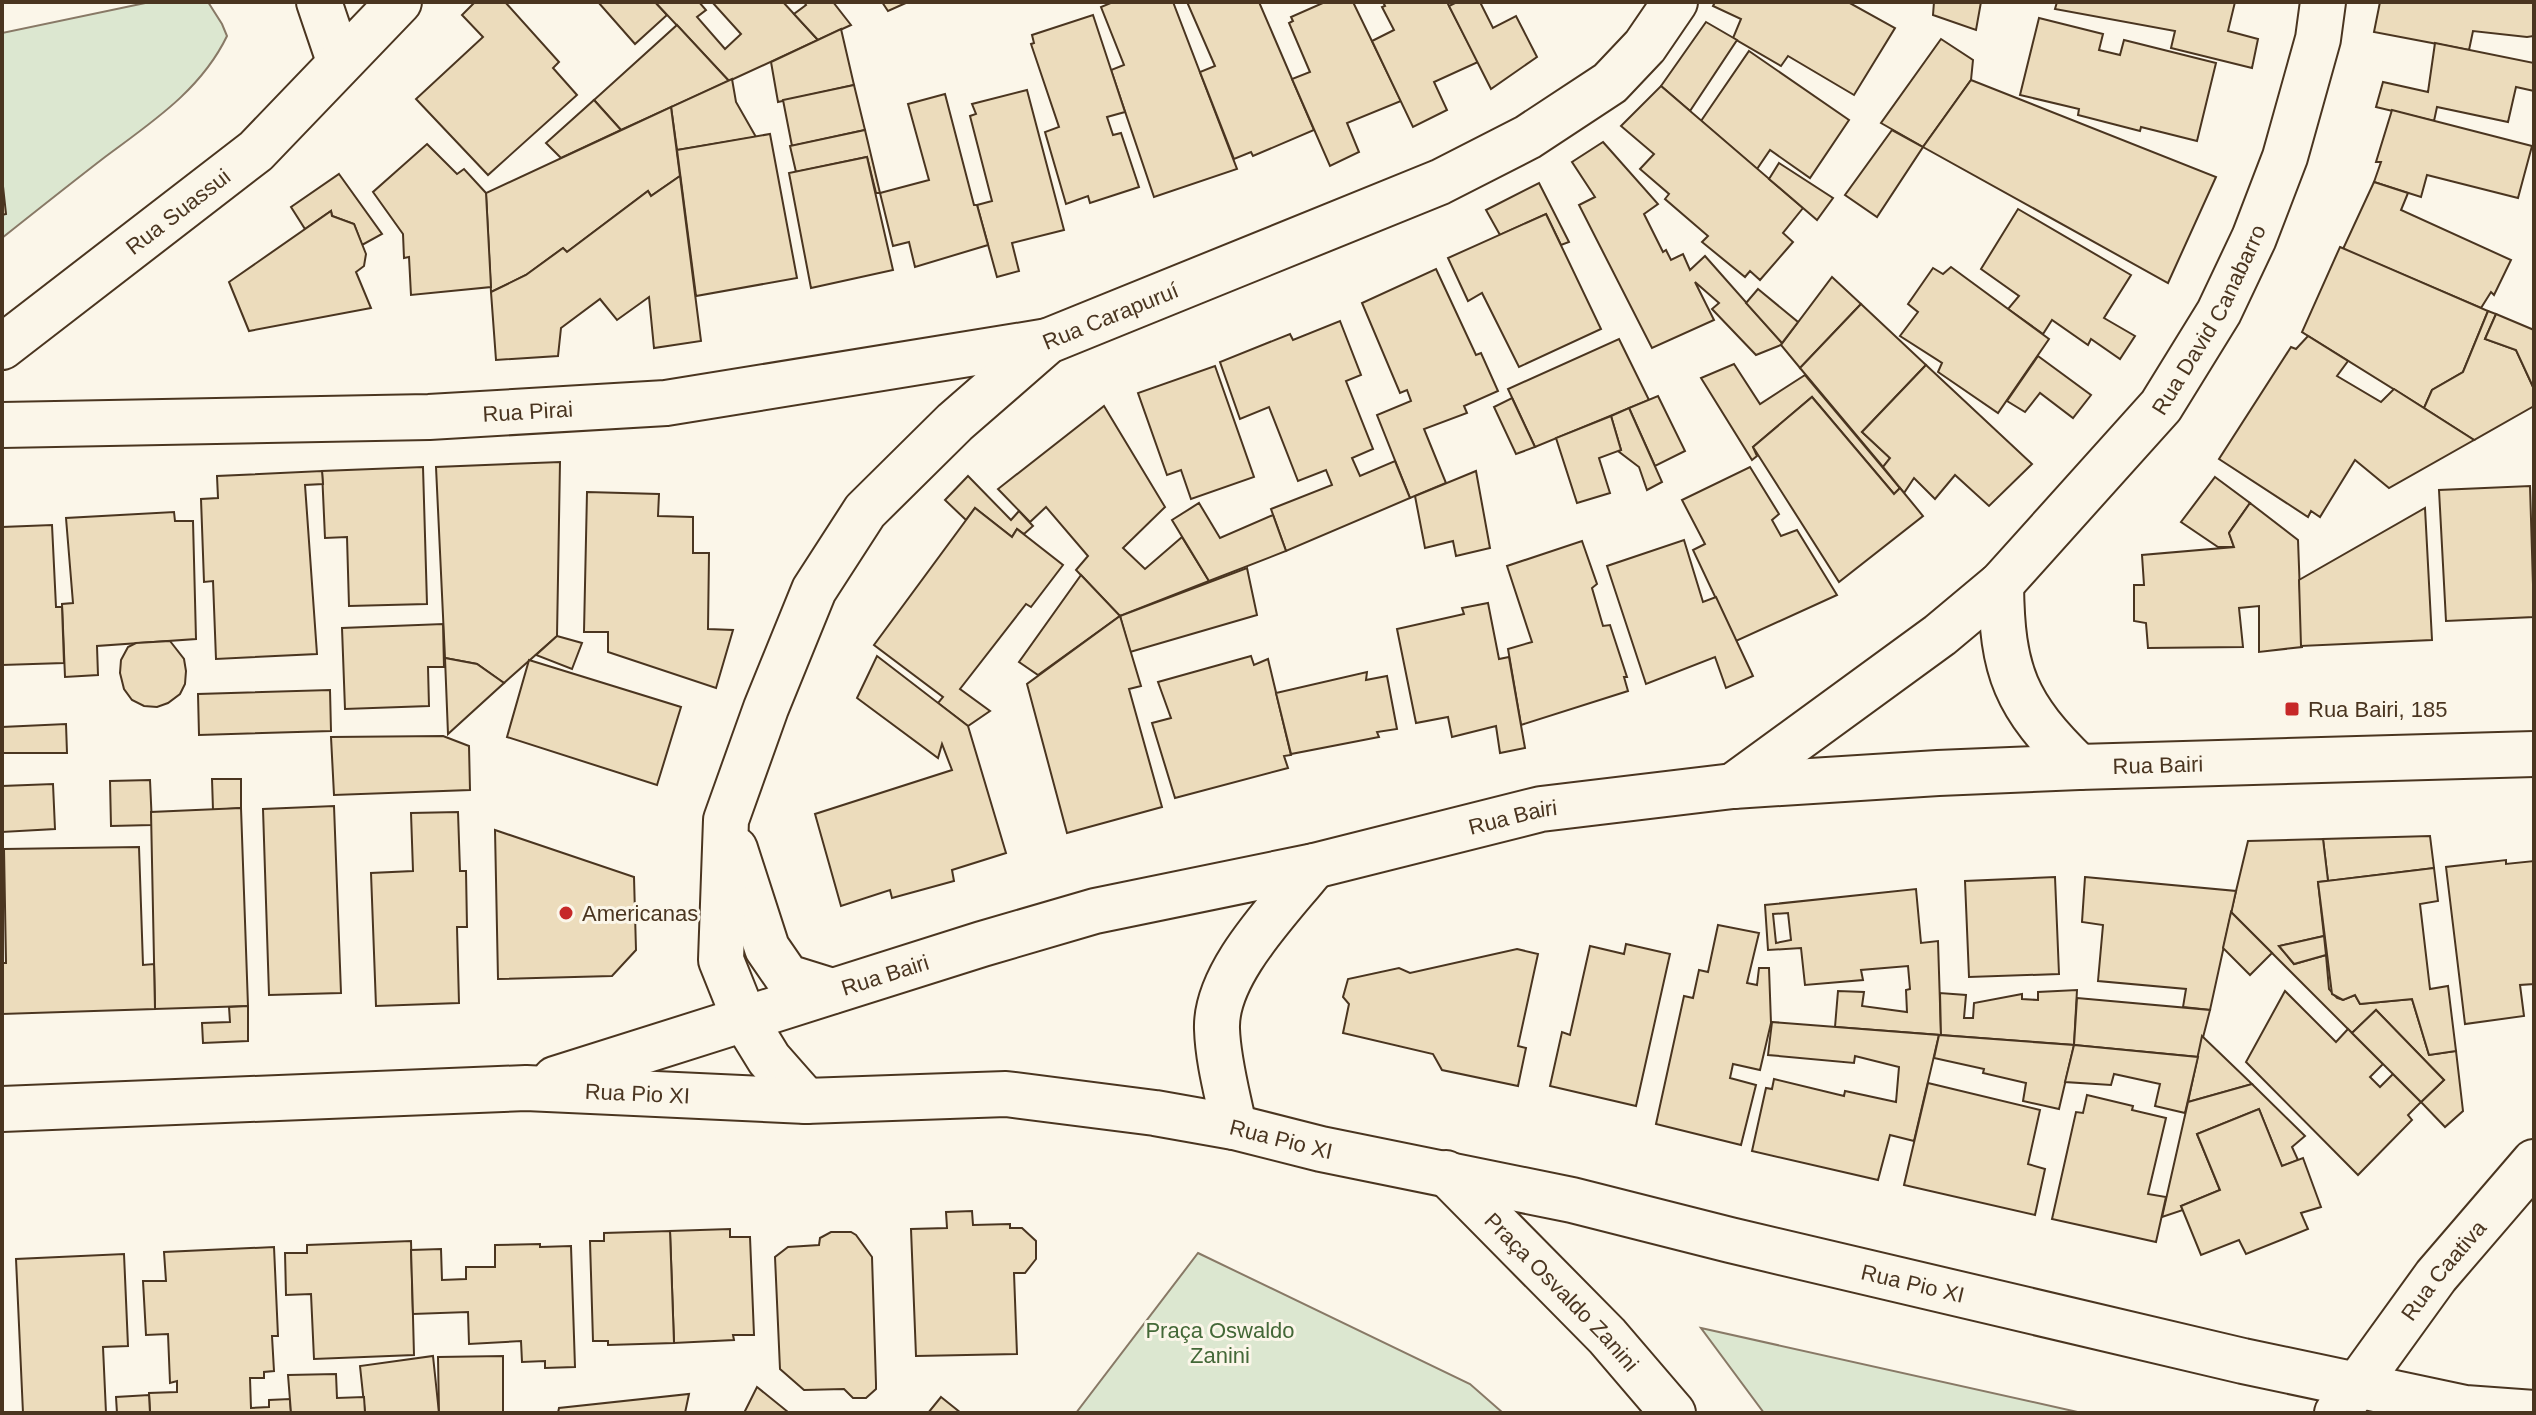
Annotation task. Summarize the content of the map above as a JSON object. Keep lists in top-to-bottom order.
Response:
{
  "streets": {
    "street": [
      "Rua Suassui",
      "Rua David Canabarro",
      "Rua Carapuruí",
      "Rua Pirai",
      "Rua Bairi",
      "Rua Pio XI",
      "Rua Caativa",
      "Praça Osvaldo Zanini"
    ]
  },
  "crossings": [
    ["Rua David Canabarro", "Rua Bairi"],
    ["Rua Carapuruí", "Rua Pirai"],
    ["Rua Carapuruí", "Rua Bairi"],
    ["Rua Carapuruí", "Rua Pio XI"],
    ["Rua Bairi", "Rua Pio XI"],
    ["Rua Pio XI", "Rua Caativa"],
    ["Rua Pio XI", "Praça Osvaldo Zanini"]
  ],
  "parks": ["Praça Oswaldo Zanini"],
  "places": {
    "transit": ["Rua Bairi, 185"],
    "other": ["Americanas"]
  }
}
